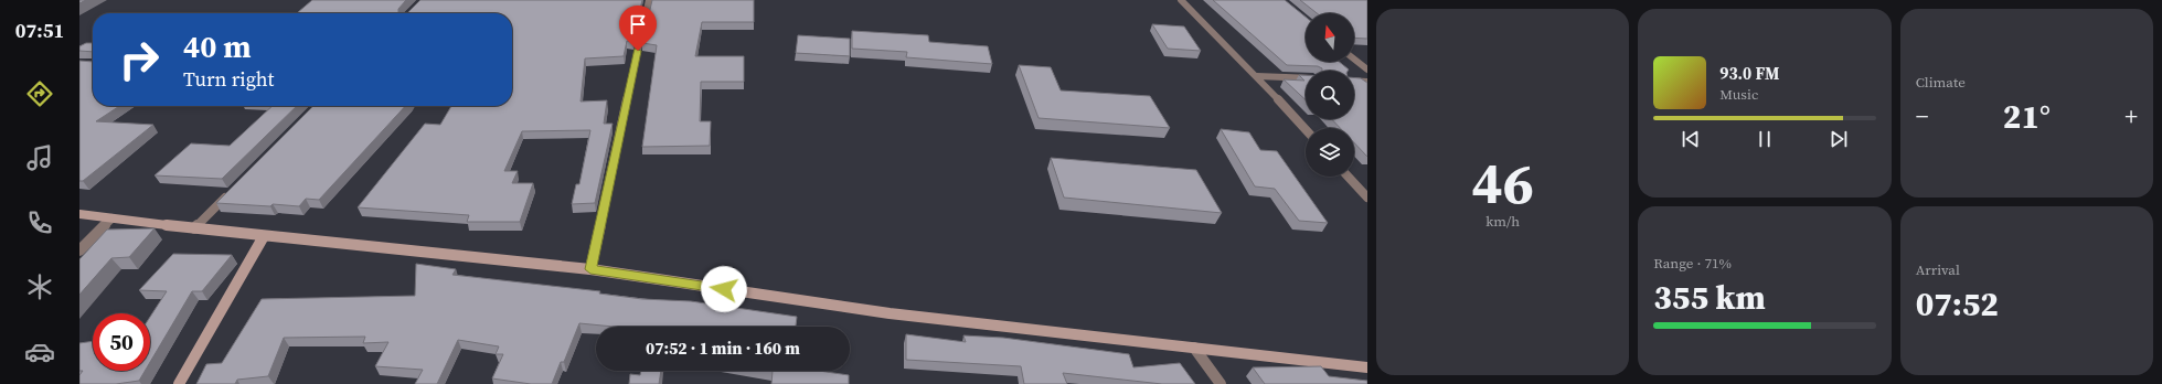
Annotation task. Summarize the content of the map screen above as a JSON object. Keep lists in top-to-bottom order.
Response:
{
  "north": "top",
  "page": {
    "tabs": "07:51",
    "tile": [
      ["46", "km/h"],
      "Climate",
      ["Range · 71%", "355 km"],
      ["Arrival", "07:52"]
    ],
    "turn": ["40 m", "Turn right"],
    "song": ["93.0 FM", "Music"],
    "heat": ["−", "21°", "+"],
    "limit": "50",
    "trip": "07:52 · 1 min · 160 m"
  }
}
